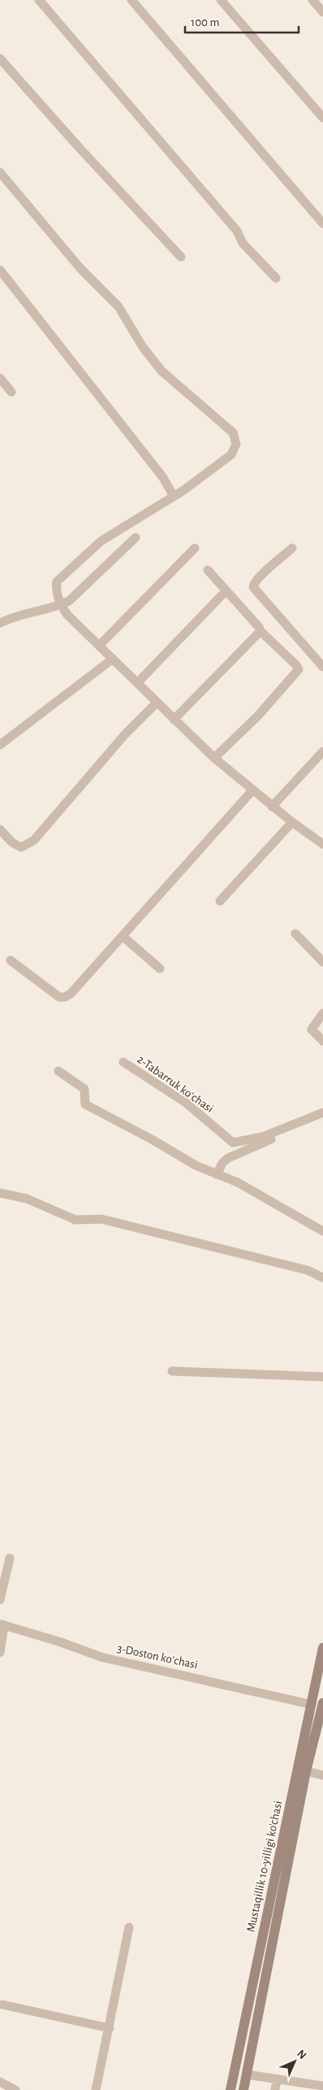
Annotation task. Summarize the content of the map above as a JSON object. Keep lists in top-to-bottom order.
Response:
{
  "streets": {
    "main road": ["Mustaqillik 10-yilligi ko'chasi"],
    "street": ["2-Tabarruk koʻchasi", "3-Doston koʻchasi"]
  },
  "crossings": [
    ["3-Doston koʻchasi", "Mustaqillik 10-yilligi ko'chasi"]
  ],
  "scale_bar": "100 m",
  "north": "top right"
}
